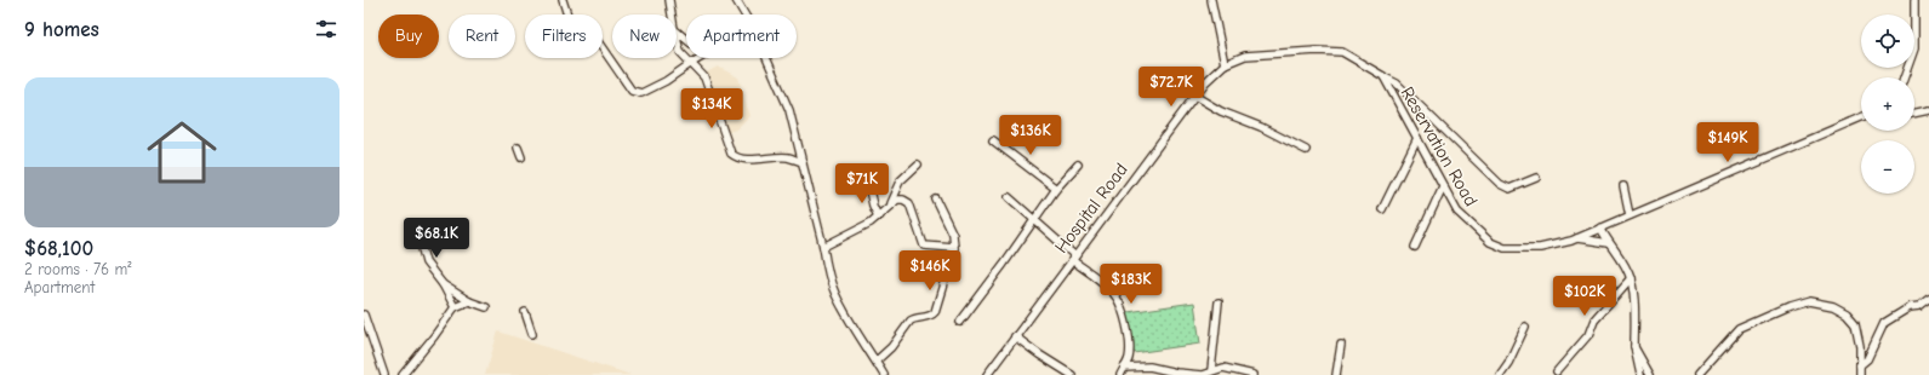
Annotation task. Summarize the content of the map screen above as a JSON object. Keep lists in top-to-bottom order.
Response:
{
  "streets": {
    "street": ["Reservation Road", "Hospital Road"]
  },
  "crossings": [
    ["Reservation Road", "Hospital Road"]
  ],
  "page": {
    "heading": "9 homes",
    "map_buttons": ["+", "−"],
    "chip": [
      "Buy",
      "Rent",
      "Filters",
      "New",
      "Apartment"
    ],
    "list": [
      {
        "name": "$68,100",
        "note": "2 rooms · 76 m² · Apartment"
      }
    ],
    "price": [
      "$72.7K",
      "$134K",
      "$136K",
      "$149K",
      "$71K",
      "$68.1K",
      "$146K",
      "$183K",
      "$102K"
    ]
  }
}
